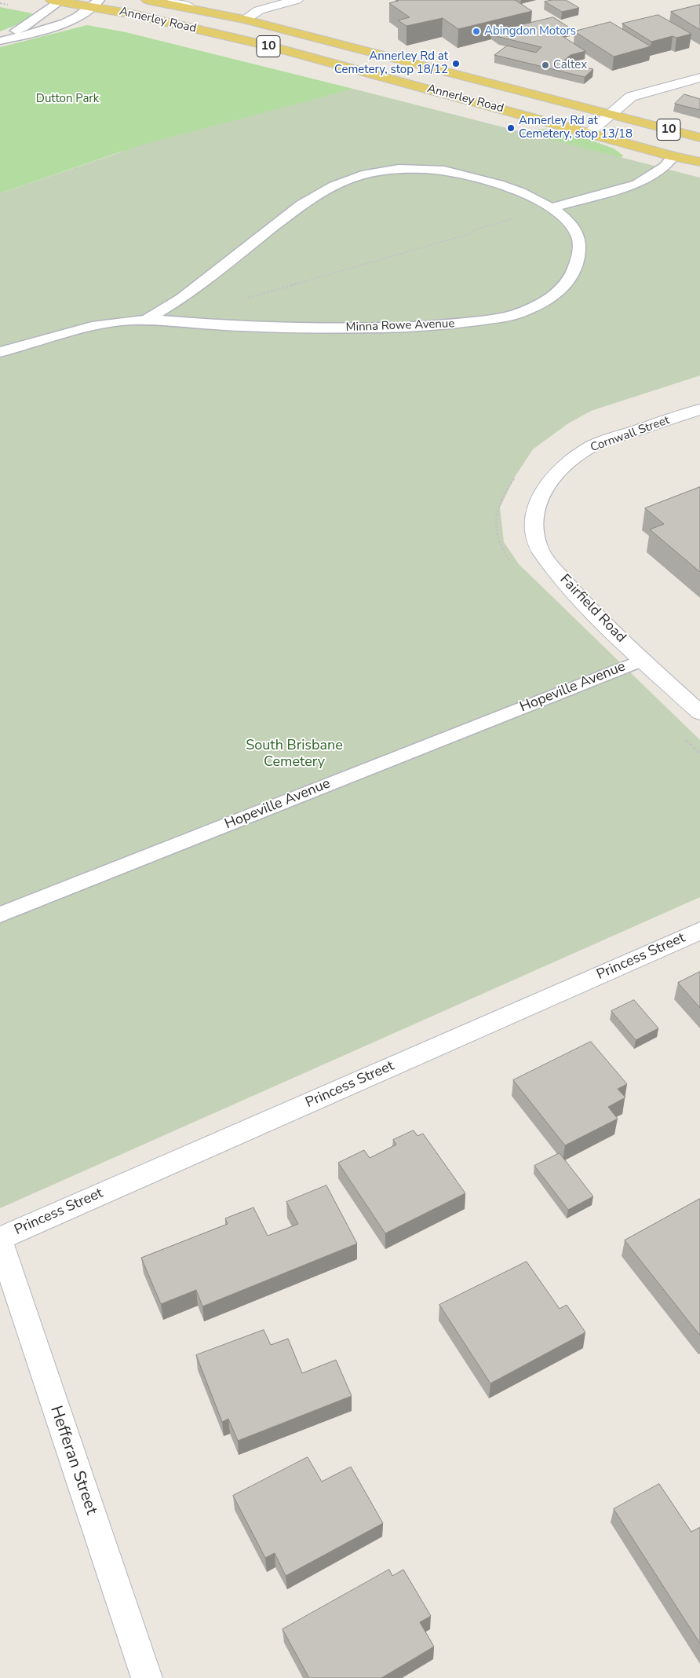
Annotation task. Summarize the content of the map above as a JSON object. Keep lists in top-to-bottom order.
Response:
{
  "streets": {
    "main road": ["Annerley Road", "10"],
    "street": [
      "Cornwall Street",
      "Fairfield Road",
      "Princess Street",
      "Hefferan Street"
    ],
    "lane": ["Minna Rowe Avenue", "Hopeville Avenue"]
  },
  "crossings": [
    ["Cornwall Street", "Fairfield Road"],
    ["Fairfield Road", "Hopeville Avenue"]
  ],
  "parks": ["Dutton Park", "South Brisbane Cemetery"],
  "places": [
    "Abingdon Motors",
    "Annerley Rd at Cemetery, stop 18/12",
    "Caltex",
    "Annerley Rd at Cemetery, stop 13/18"
  ]
}
